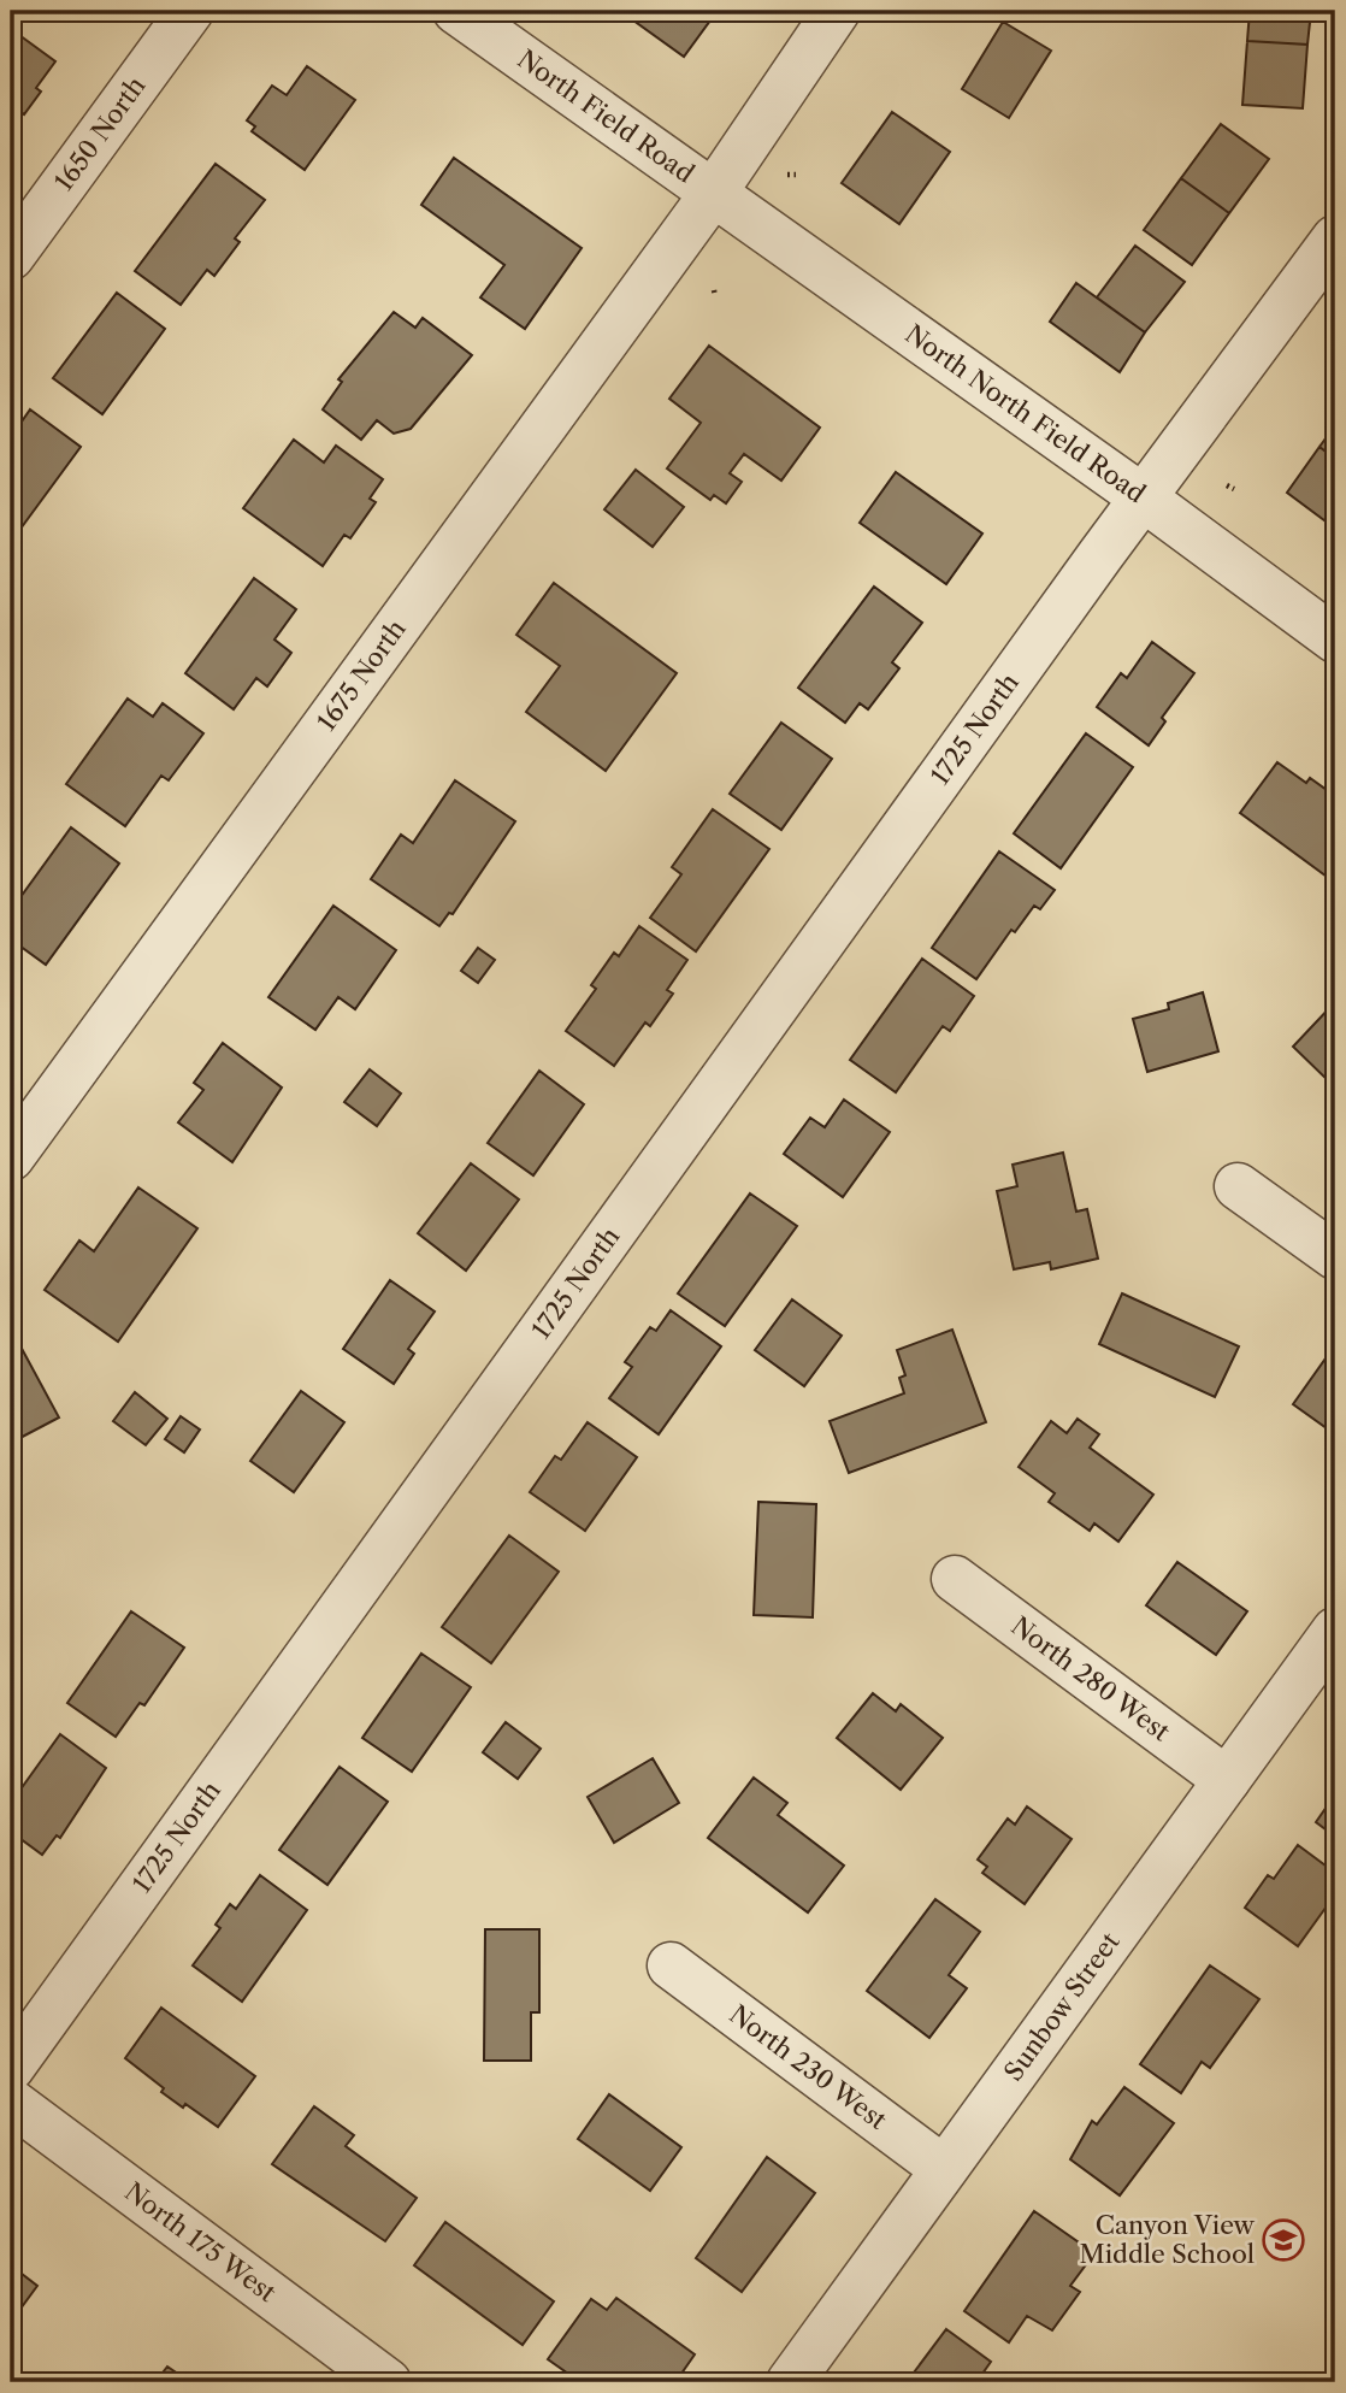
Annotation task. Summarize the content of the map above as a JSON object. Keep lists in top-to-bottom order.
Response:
{
  "streets": {
    "street": [
      "North Field Road",
      "1650 North",
      "North North Field Road",
      "1675 North",
      "1725 North",
      "North 280 West",
      "Sunbow Street",
      "North 230 West",
      "North 175 West"
    ]
  },
  "crossings": [
    ["North Field Road", "North North Field Road"],
    ["North Field Road", "1675 North"],
    ["North North Field Road", "1675 North"],
    ["North North Field Road", "1725 North"],
    ["North 280 West", "Sunbow Street"],
    ["Sunbow Street", "North 230 West"]
  ],
  "places": {
    "school or university": ["Canyon View Middle School"]
  }
}
